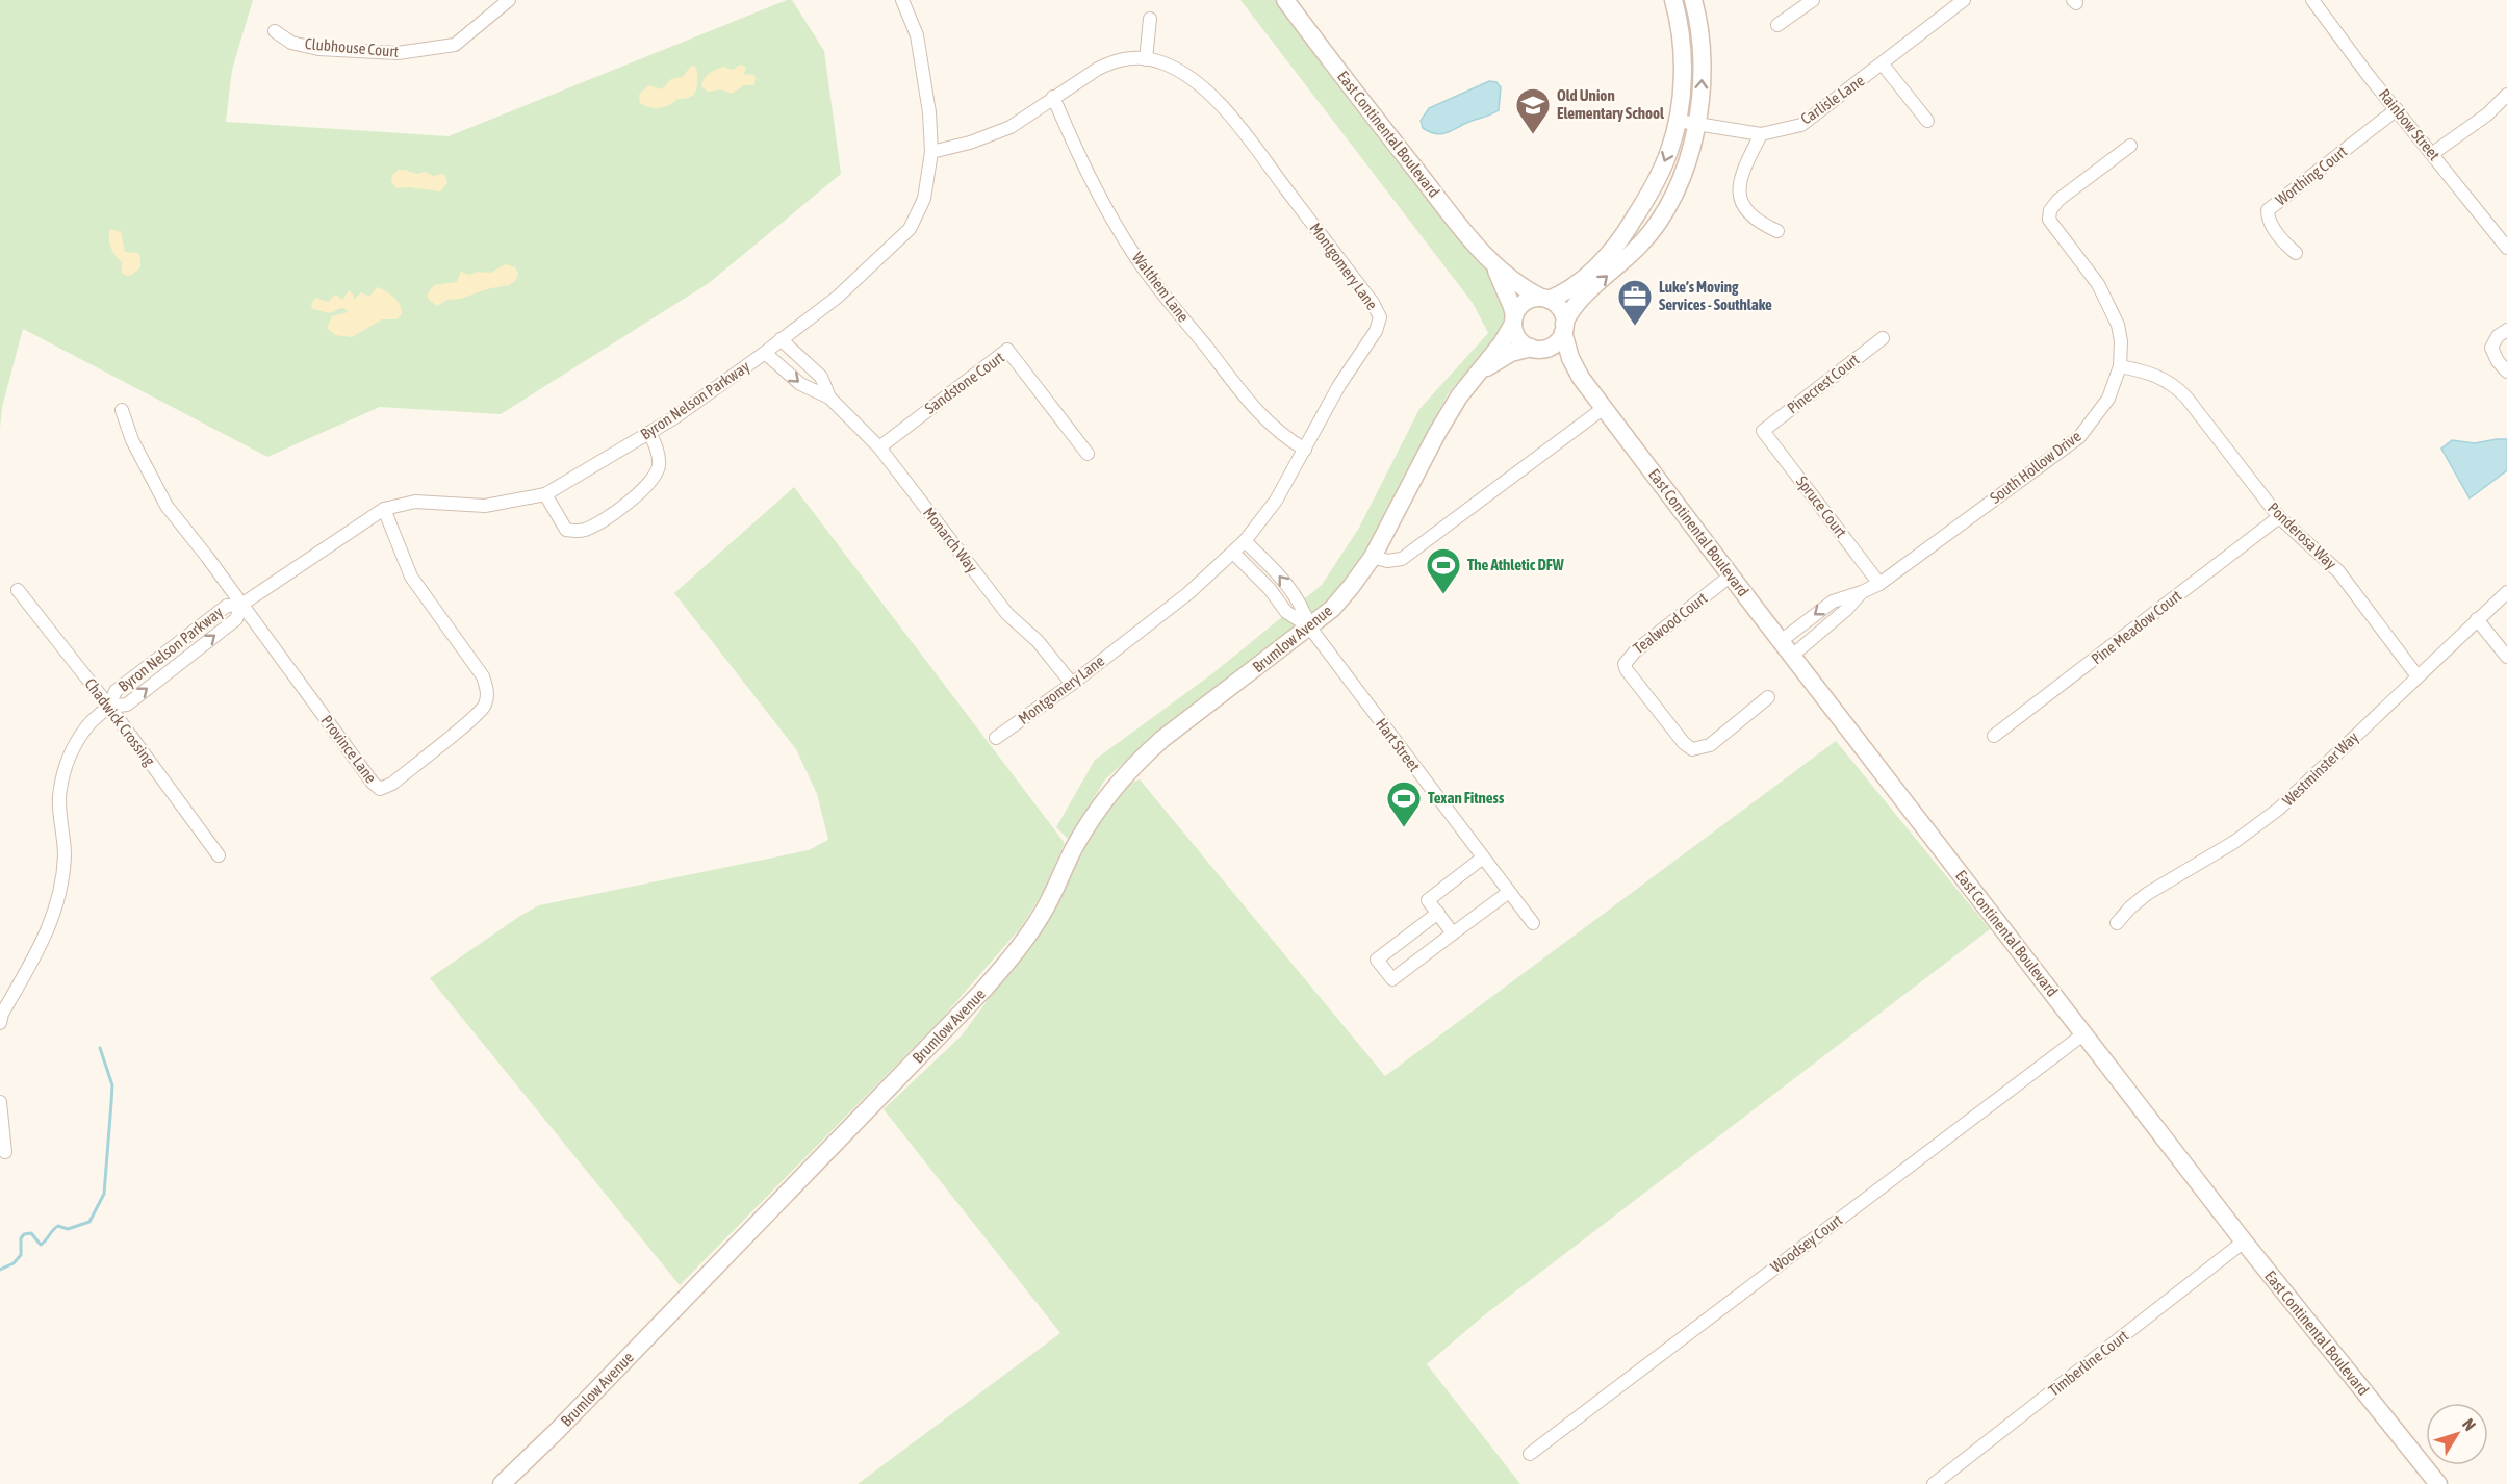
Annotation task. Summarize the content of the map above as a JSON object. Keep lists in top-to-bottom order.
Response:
{
  "streets": {
    "main road": ["East Continental Boulevard", "Brumlow Avenue"],
    "street": [
      "Clubhouse Court",
      "Carlisle Lane",
      "Rainbow Street",
      "Worthing Court",
      "Montgomery Lane",
      "Walthem Lane",
      "Sandstone Court",
      "Pinecrest Court",
      "Byron Nelson Parkway",
      "South Hollow Drive",
      "Spruce Court",
      "Ponderosa Way",
      "Monarch Way",
      "Tealwood Court",
      "Pine Meadow Court",
      "Chadwick Crossing",
      "Hart Street",
      "Province Lane",
      "Westminster Way",
      "Woodsey Court",
      "Timberline Court"
    ]
  },
  "crossings": [
    ["Rainbow Street", "Worthing Court"],
    ["East Continental Boulevard", "South Hollow Drive"],
    ["East Continental Boulevard", "Tealwood Court"],
    ["East Continental Boulevard", "Brumlow Avenue"],
    ["East Continental Boulevard", "Woodsey Court"],
    ["East Continental Boulevard", "Timberline Court"],
    ["Montgomery Lane", "Walthem Lane"],
    ["Montgomery Lane", "Byron Nelson Parkway"],
    ["Montgomery Lane", "Monarch Way"],
    ["Sandstone Court", "Monarch Way"],
    ["Pinecrest Court", "Spruce Court"],
    ["Byron Nelson Parkway", "Monarch Way"],
    ["Byron Nelson Parkway", "Chadwick Crossing"],
    ["Byron Nelson Parkway", "Province Lane"],
    ["South Hollow Drive", "Spruce Court"],
    ["South Hollow Drive", "Ponderosa Way"],
    ["Ponderosa Way", "Pine Meadow Court"],
    ["Ponderosa Way", "Westminster Way"],
    ["Brumlow Avenue", "Hart Street"]
  ],
  "places": {
    "school or university": ["Old Union Elementary School"],
    "office": ["Luke’s Moving Services - Southlake"],
    "sports": ["The Athletic DFW", "Texan Fitness"]
  },
  "north": "top right"
}
